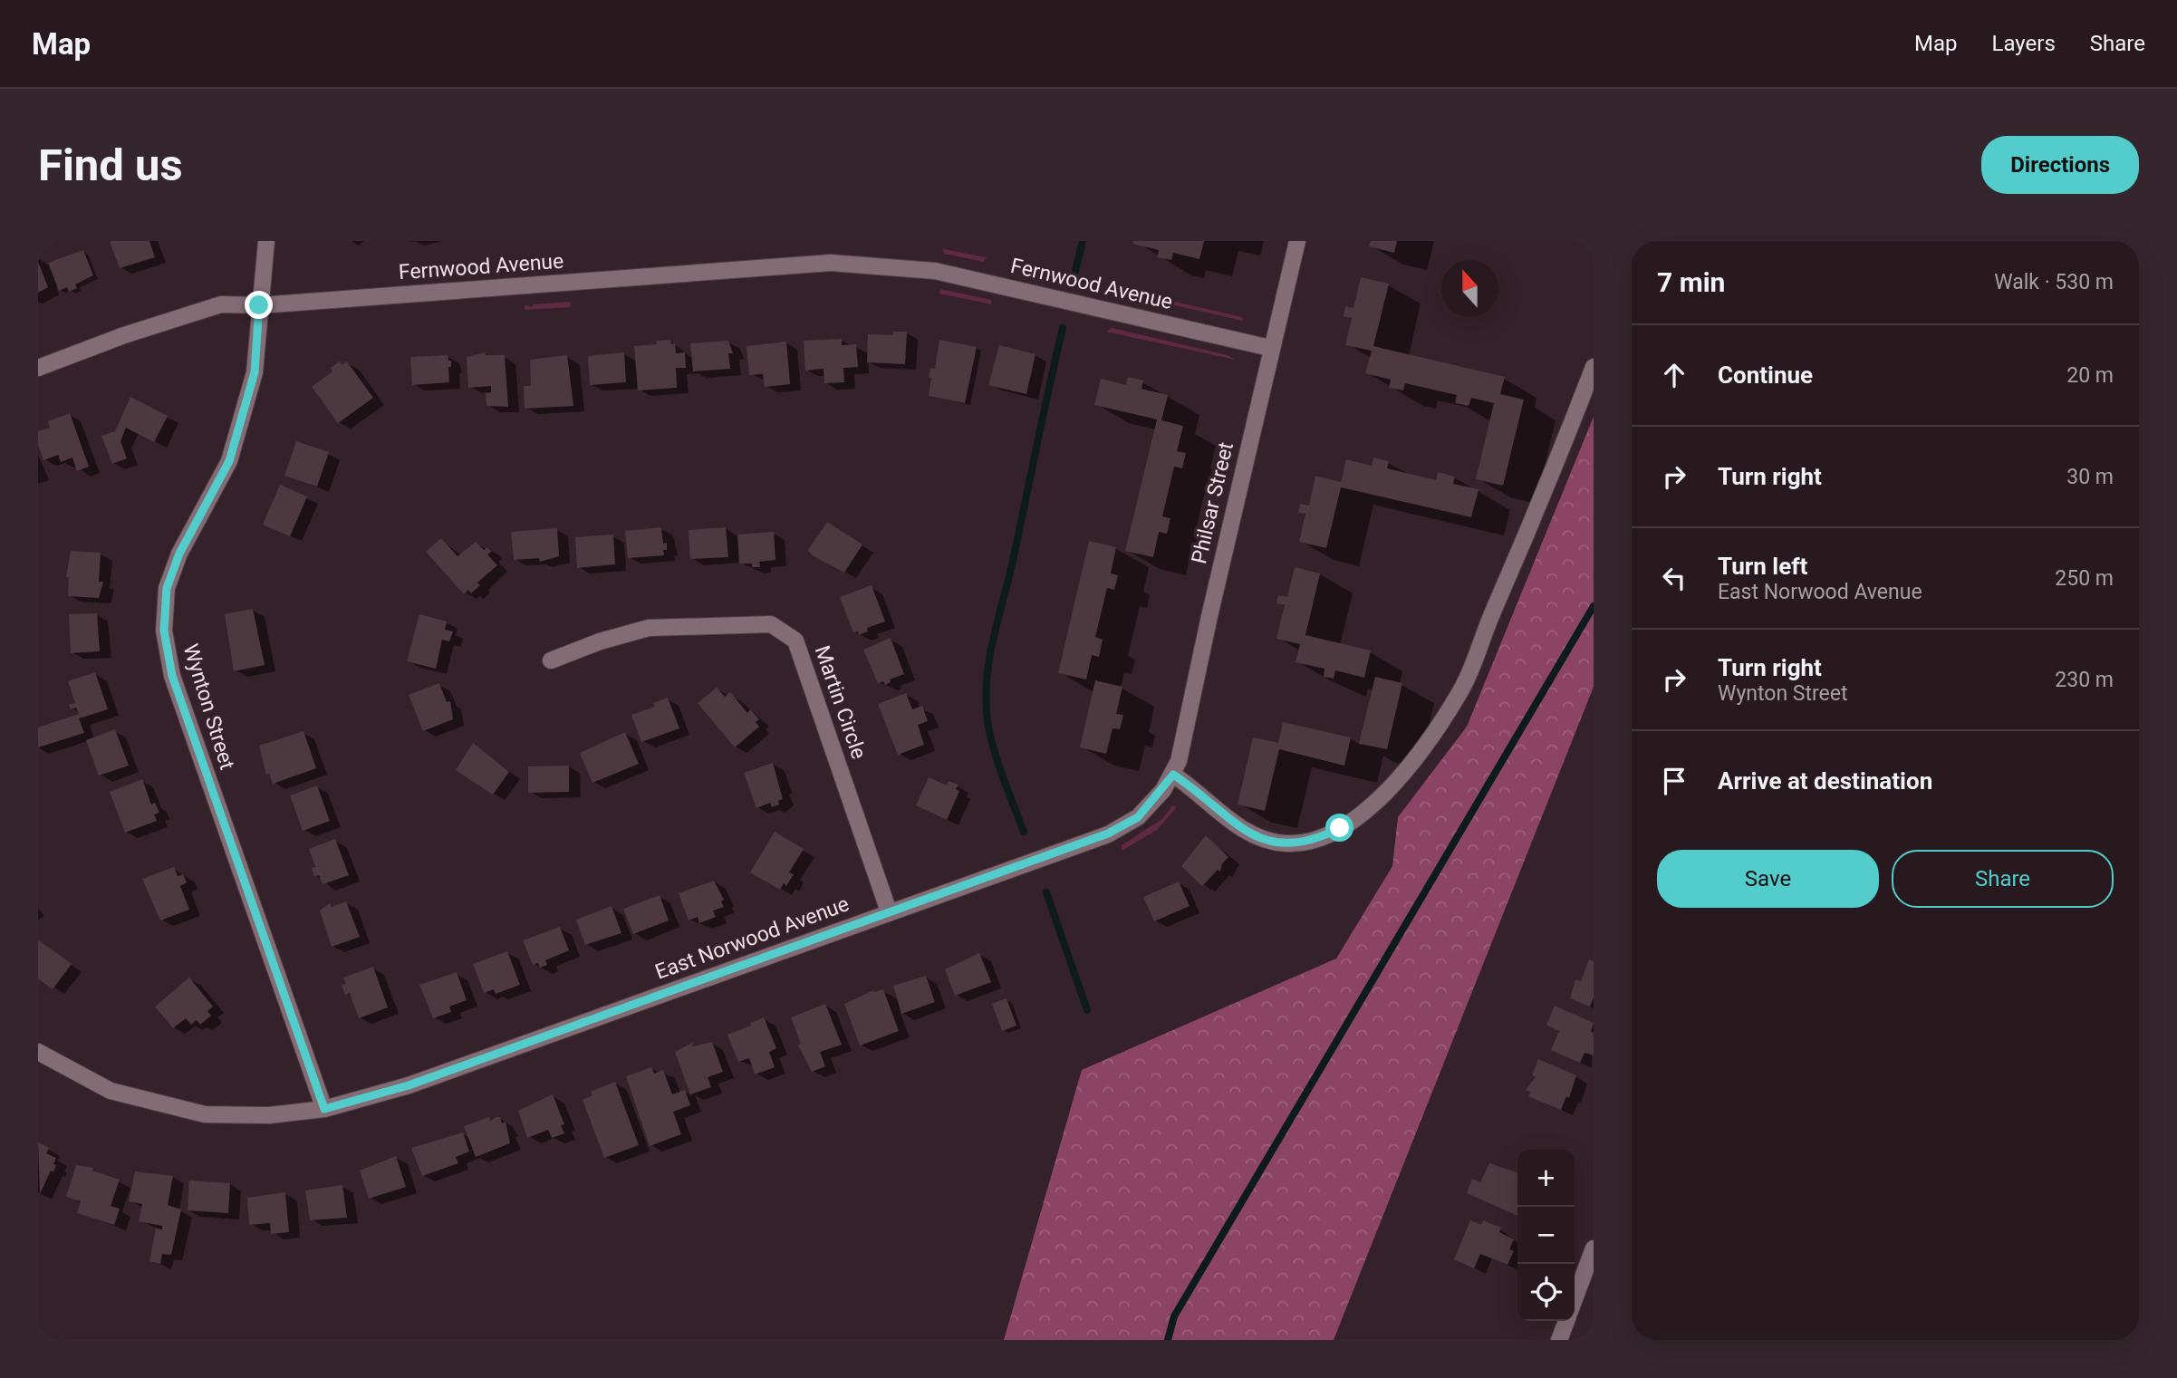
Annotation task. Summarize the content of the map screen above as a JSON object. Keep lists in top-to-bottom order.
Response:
{
  "streets": {
    "street": [
      "Fernwood Avenue",
      "Philsar Street",
      "Martin Circle",
      "Wynton Street",
      "East Norwood Avenue"
    ]
  },
  "crossings": [
    ["Fernwood Avenue", "Philsar Street"],
    ["Fernwood Avenue", "Wynton Street"],
    ["Philsar Street", "East Norwood Avenue"],
    ["Martin Circle", "East Norwood Avenue"],
    ["Wynton Street", "East Norwood Avenue"]
  ],
  "north": "top",
  "page": {
    "header": "Map",
    "nav": ["Map", "Layers", "Share"],
    "buttons": [
      "Directions",
      ["Save", "Share"]
    ],
    "title": "Find us",
    "heading": ["7 min", "Walk · 530 m"],
    "list": [
      ["Continue", "20 m"],
      ["Turn right", "30 m"],
      ["Turn left", "East Norwood Avenue", "250 m"],
      ["Turn right", "Wynton Street", "230 m"],
      "Arrive at destination"
    ],
    "map_buttons": ["+", "−"]
  }
}
